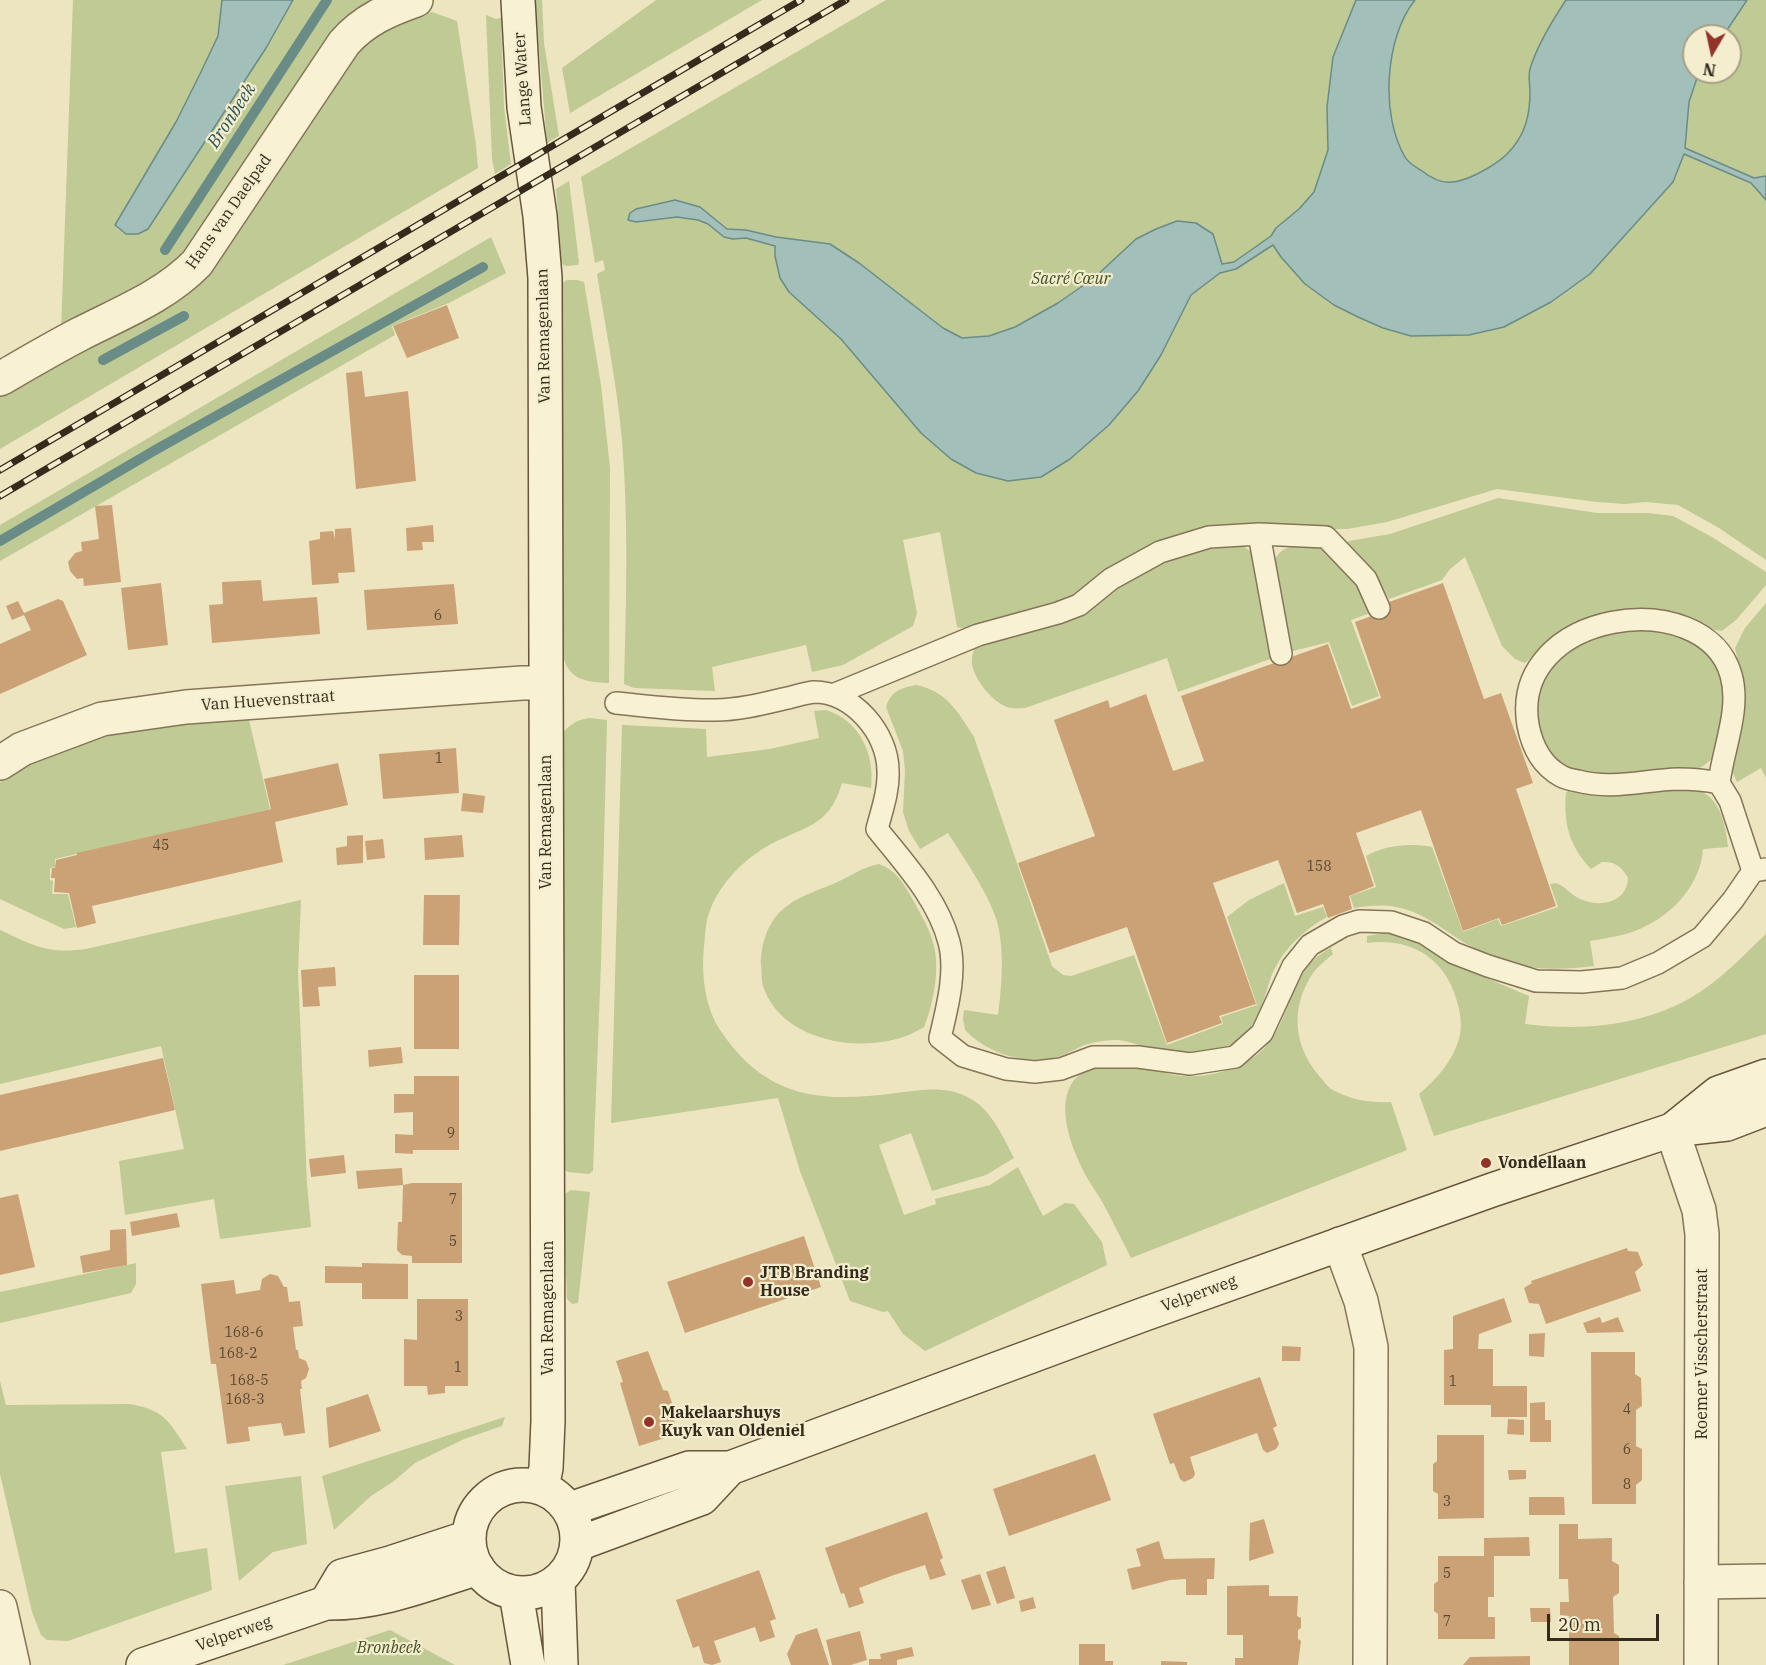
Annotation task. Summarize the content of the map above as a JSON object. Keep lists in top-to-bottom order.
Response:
{
  "streets": {
    "street": [
      "Lange Water",
      "Hans van Daelpad",
      "Van Remagenlaan",
      "Van Huevenstraat",
      "Velperweg",
      "Roemer Visscherstraat"
    ]
  },
  "crossings": [
    ["Lange Water", "Van Remagenlaan"],
    ["Van Remagenlaan", "Van Huevenstraat"],
    ["Van Remagenlaan", "Velperweg"],
    ["Velperweg", "Roemer Visscherstraat"]
  ],
  "water": ["Bronbeek"],
  "parks": ["Sacré Cœur", "Bronbeek"],
  "places": ["Vondellaan", "JTB Branding House", "Makelaarshuys Kuyk van Oldeniel"],
  "house_numbers": [
    "6",
    "1",
    "45",
    "158",
    "9",
    "7",
    "5",
    "3",
    "168-6",
    "168-2",
    "1",
    "168-5",
    "1",
    "168-3",
    "4",
    "6",
    "8",
    "3",
    "5",
    "7"
  ],
  "scale_bar": "20 m",
  "north": "bottom"
}
